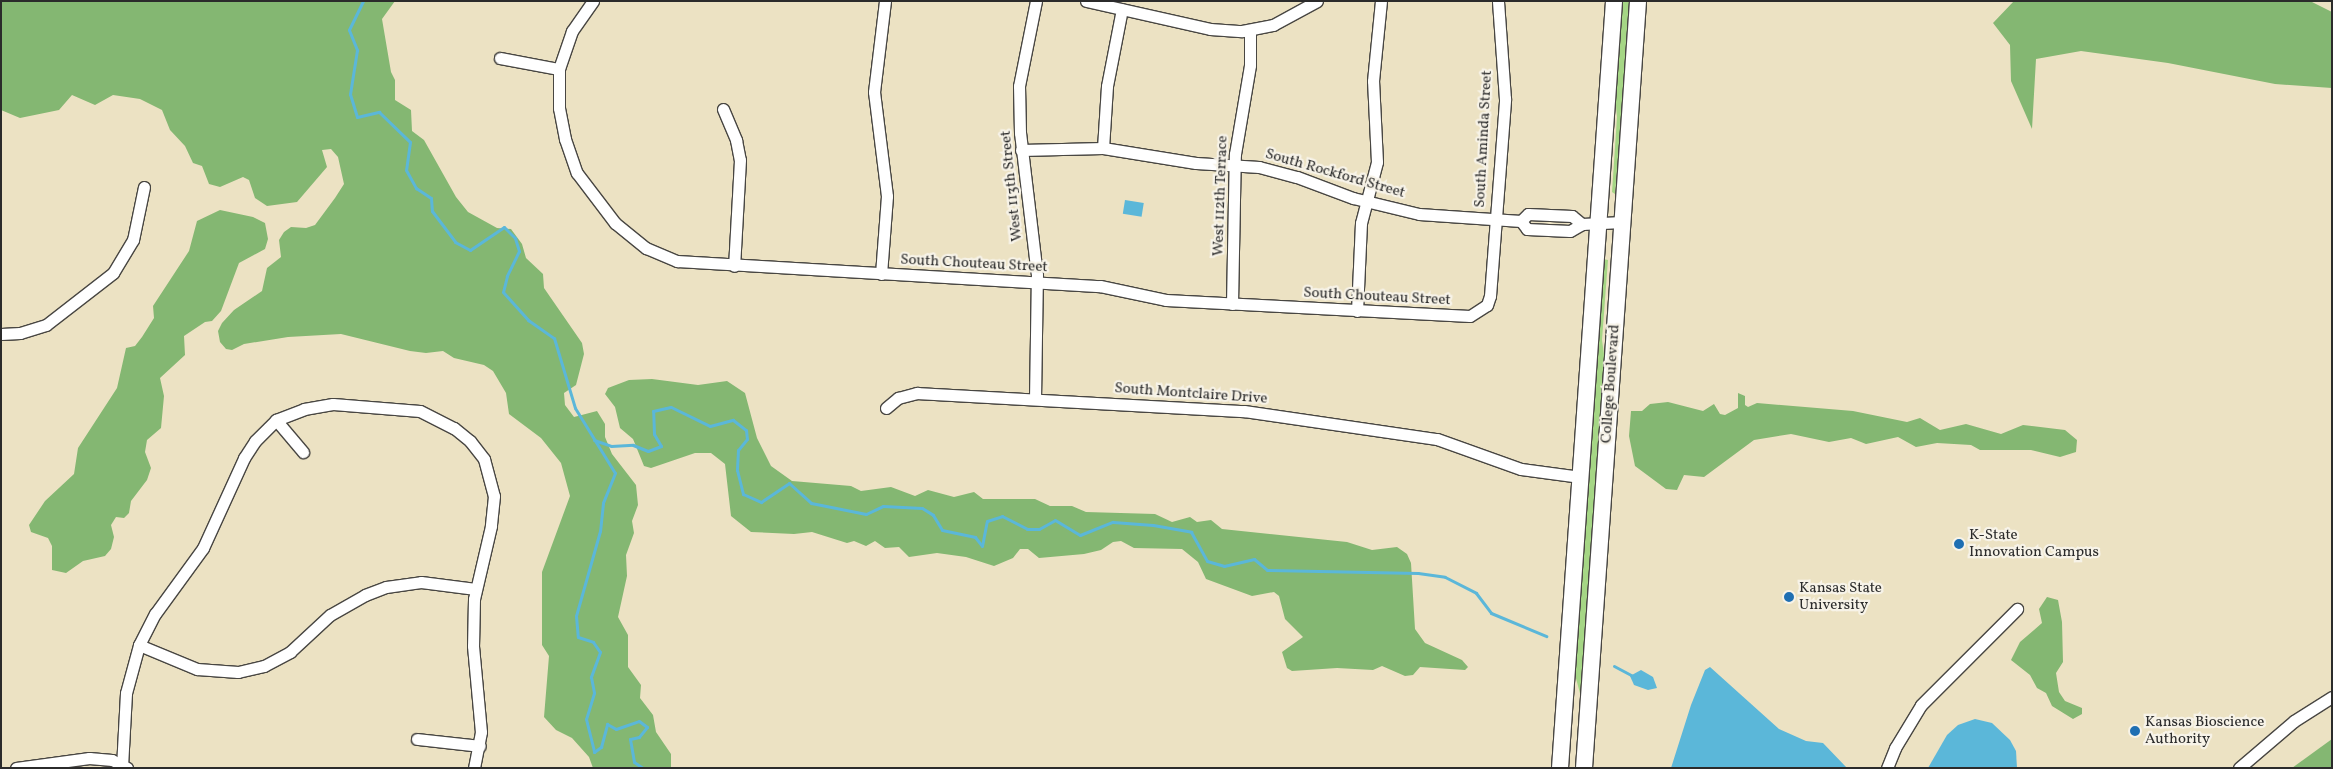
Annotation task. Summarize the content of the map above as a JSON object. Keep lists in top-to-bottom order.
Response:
{
  "streets": {
    "main road": ["College Boulevard"],
    "street": [
      "South Aminda Street",
      "South Rockford Street",
      "West 113th Street",
      "West 112th Terrace",
      "South Chouteau Street",
      "South Montclaire Drive"
    ]
  },
  "crossings": [
    ["South Aminda Street", "South Rockford Street"],
    ["South Aminda Street", "South Chouteau Street"],
    ["South Rockford Street", "West 113th Street"],
    ["South Rockford Street", "West 112th Terrace"],
    ["South Rockford Street", "South Chouteau Street"],
    ["South Rockford Street", "College Boulevard"],
    ["West 113th Street", "South Chouteau Street"],
    ["West 113th Street", "South Montclaire Drive"],
    ["West 112th Terrace", "South Chouteau Street"],
    ["College Boulevard", "South Montclaire Drive"]
  ],
  "places": ["K-State Innovation Campus", "Kansas State University", "Kansas Bioscience Authority"]
}
